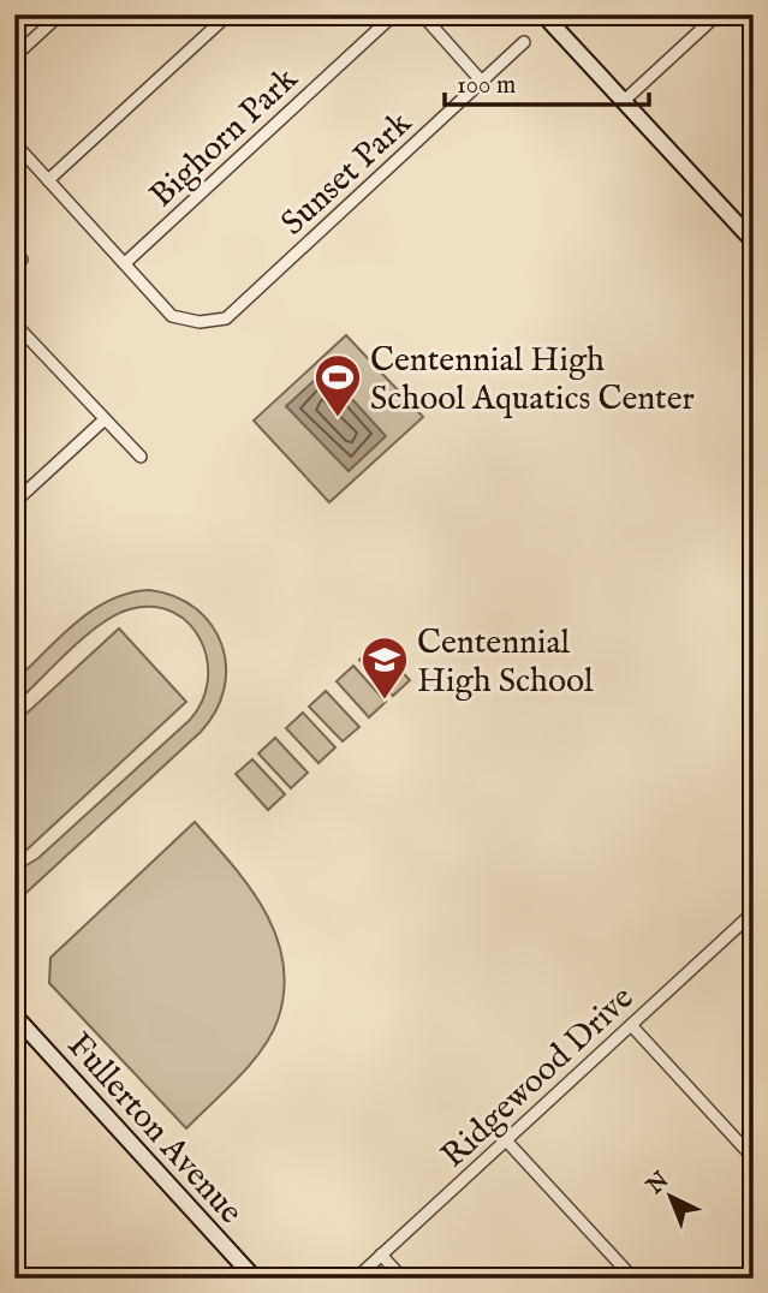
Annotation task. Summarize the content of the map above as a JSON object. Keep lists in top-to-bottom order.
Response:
{
  "streets": {
    "main road": ["Fullerton Avenue"],
    "street": ["Bighorn Park", "Sunset Park", "Ridgewood Drive"]
  },
  "crossings": [
    ["Bighorn Park", "Sunset Park"]
  ],
  "places": {
    "sports": ["Centennial High School Aquatics Center"],
    "school or university": ["Centennial High School"]
  },
  "scale_bar": "100 m",
  "north": "top left"
}
